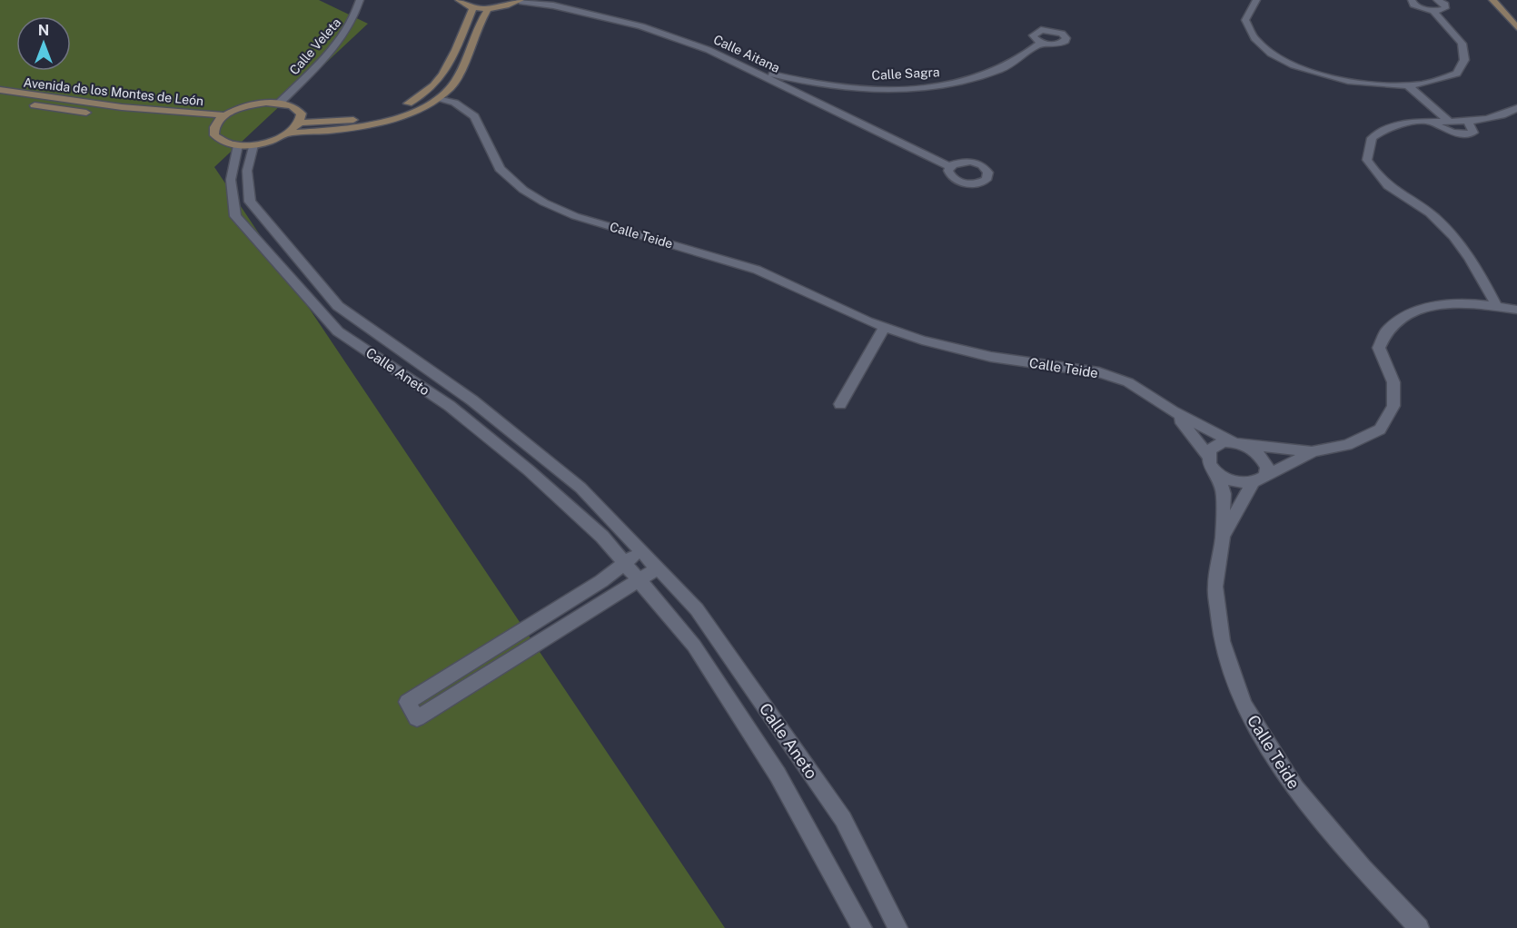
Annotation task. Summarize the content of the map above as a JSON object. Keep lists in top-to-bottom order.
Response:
{
  "streets": {
    "street": [
      "Calle Veleta",
      "Calle Aitana",
      "Calle Sagra",
      "Avenida de los Montes de León",
      "Calle Teide",
      "Calle Aneto"
    ]
  },
  "crossings": [
    ["Calle Aitana", "Calle Sagra"]
  ],
  "north": "top"
}
